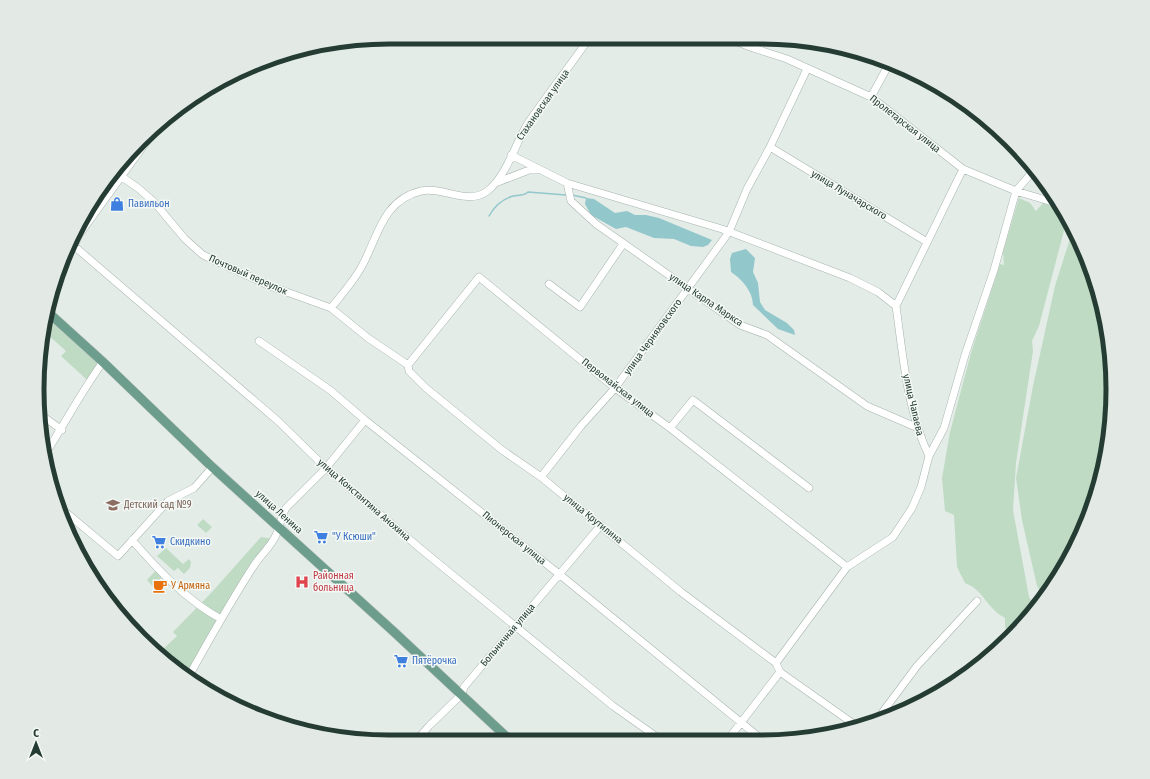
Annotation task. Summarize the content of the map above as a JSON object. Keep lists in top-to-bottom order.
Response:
{
  "streets": {
    "main road": ["улица Ленина"],
    "street": [
      "Стахановская улица",
      "Пролетарская улица",
      "улица Луначарского",
      "Почтовый переулок",
      "улица Карла Маркса",
      "улица Черняховского",
      "Первомайская улица",
      "улица Чапаева",
      "улица Константина Анохина",
      "улица Крутилина",
      "Пионерская улица",
      "Больничная улица"
    ]
  },
  "crossings": [
    ["Стахановская улица", "Почтовый переулок"],
    ["Стахановская улица", "улица Крутилина"],
    ["Почтовый переулок", "улица Крутилина"],
    ["улица Карла Маркса", "улица Черняховского"],
    ["улица Карла Маркса", "улица Чапаева"],
    ["улица Черняховского", "Первомайская улица"],
    ["улица Черняховского", "улица Крутилина"],
    ["Первомайская улица", "улица Крутилина"],
    ["улица Константина Анохина", "Больничная улица"],
    ["улица Ленина", "Больничная улица"],
    ["улица Крутилина", "Больничная улица"],
    ["Пионерская улица", "Больничная улица"]
  ],
  "places": {
    "shop": ["Павильон"],
    "school or university": ["Детский сад №9"],
    "supermarket": ["\"У Ксюши\"", "Скидкино", "Пятёрочка"],
    "hospital": ["Районная больница"],
    "cafe": ["У Армяна"]
  },
  "north": "top"
}
